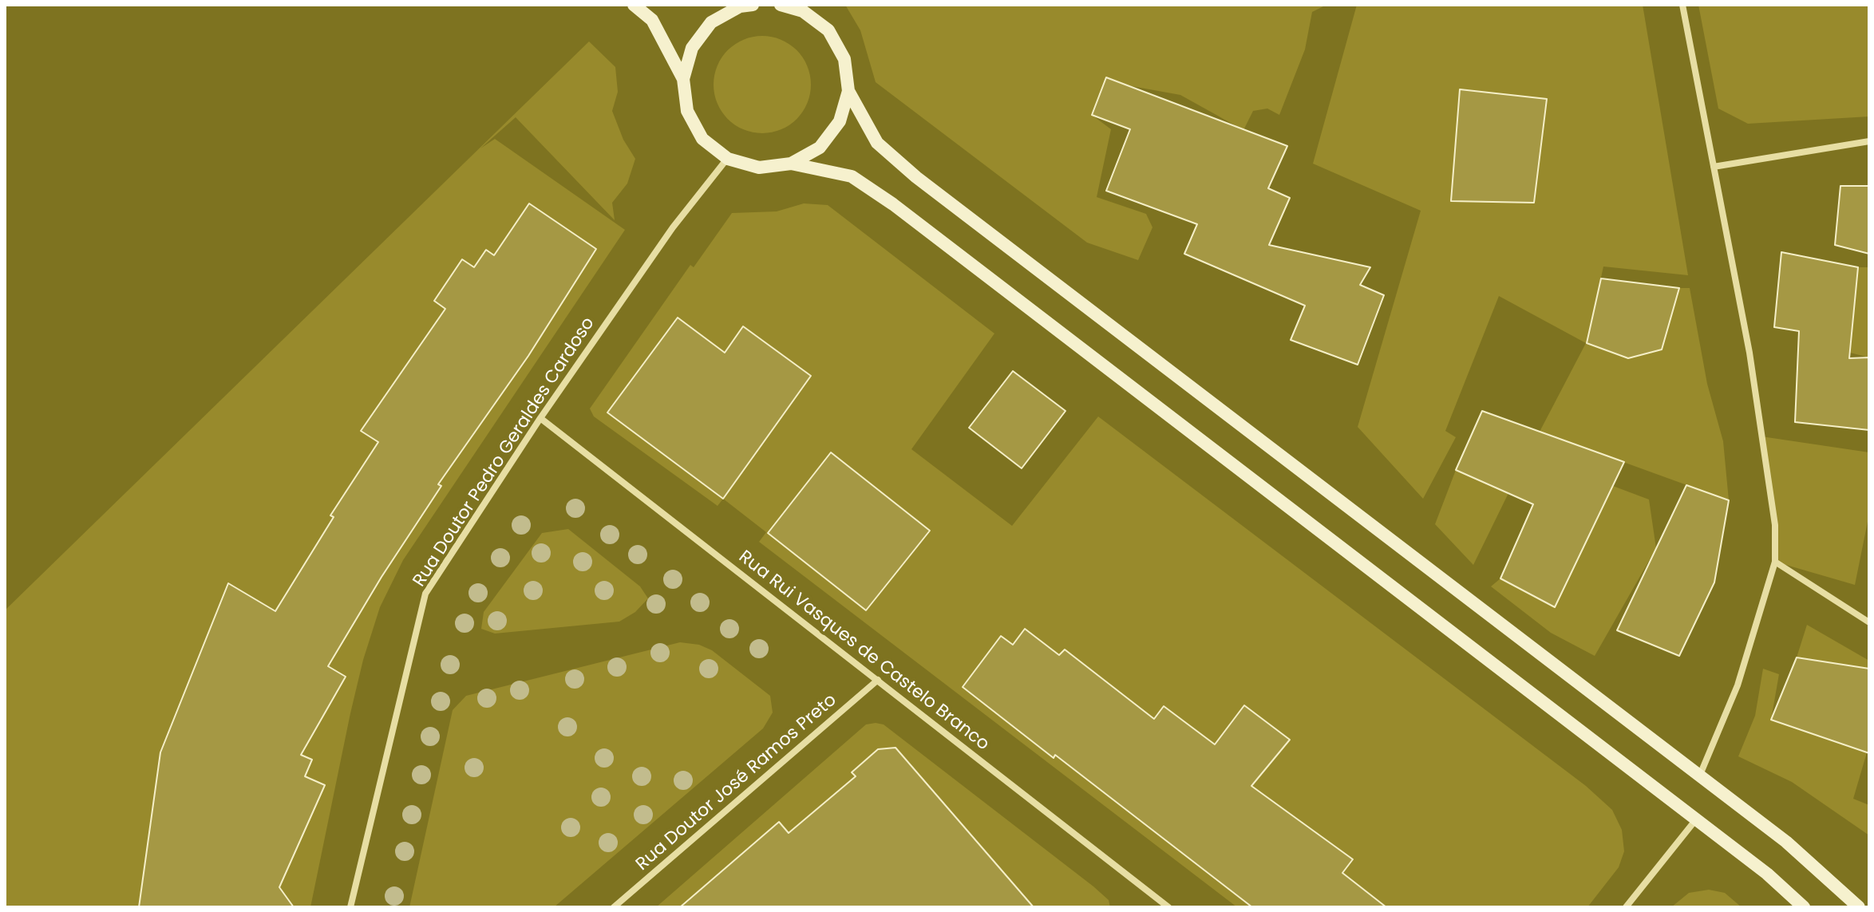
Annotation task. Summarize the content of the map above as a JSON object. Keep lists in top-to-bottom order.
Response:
{
  "streets": {
    "street": ["Rua Doutor Pedro Geraldes Cardoso", "Rua Rui Vasques de Castelo Branco", "Rua Doutor José Ramos Preto"]
  },
  "crossings": [
    ["Rua Doutor Pedro Geraldes Cardoso", "Rua Rui Vasques de Castelo Branco"],
    ["Rua Rui Vasques de Castelo Branco", "Rua Doutor José Ramos Preto"]
  ]
}
